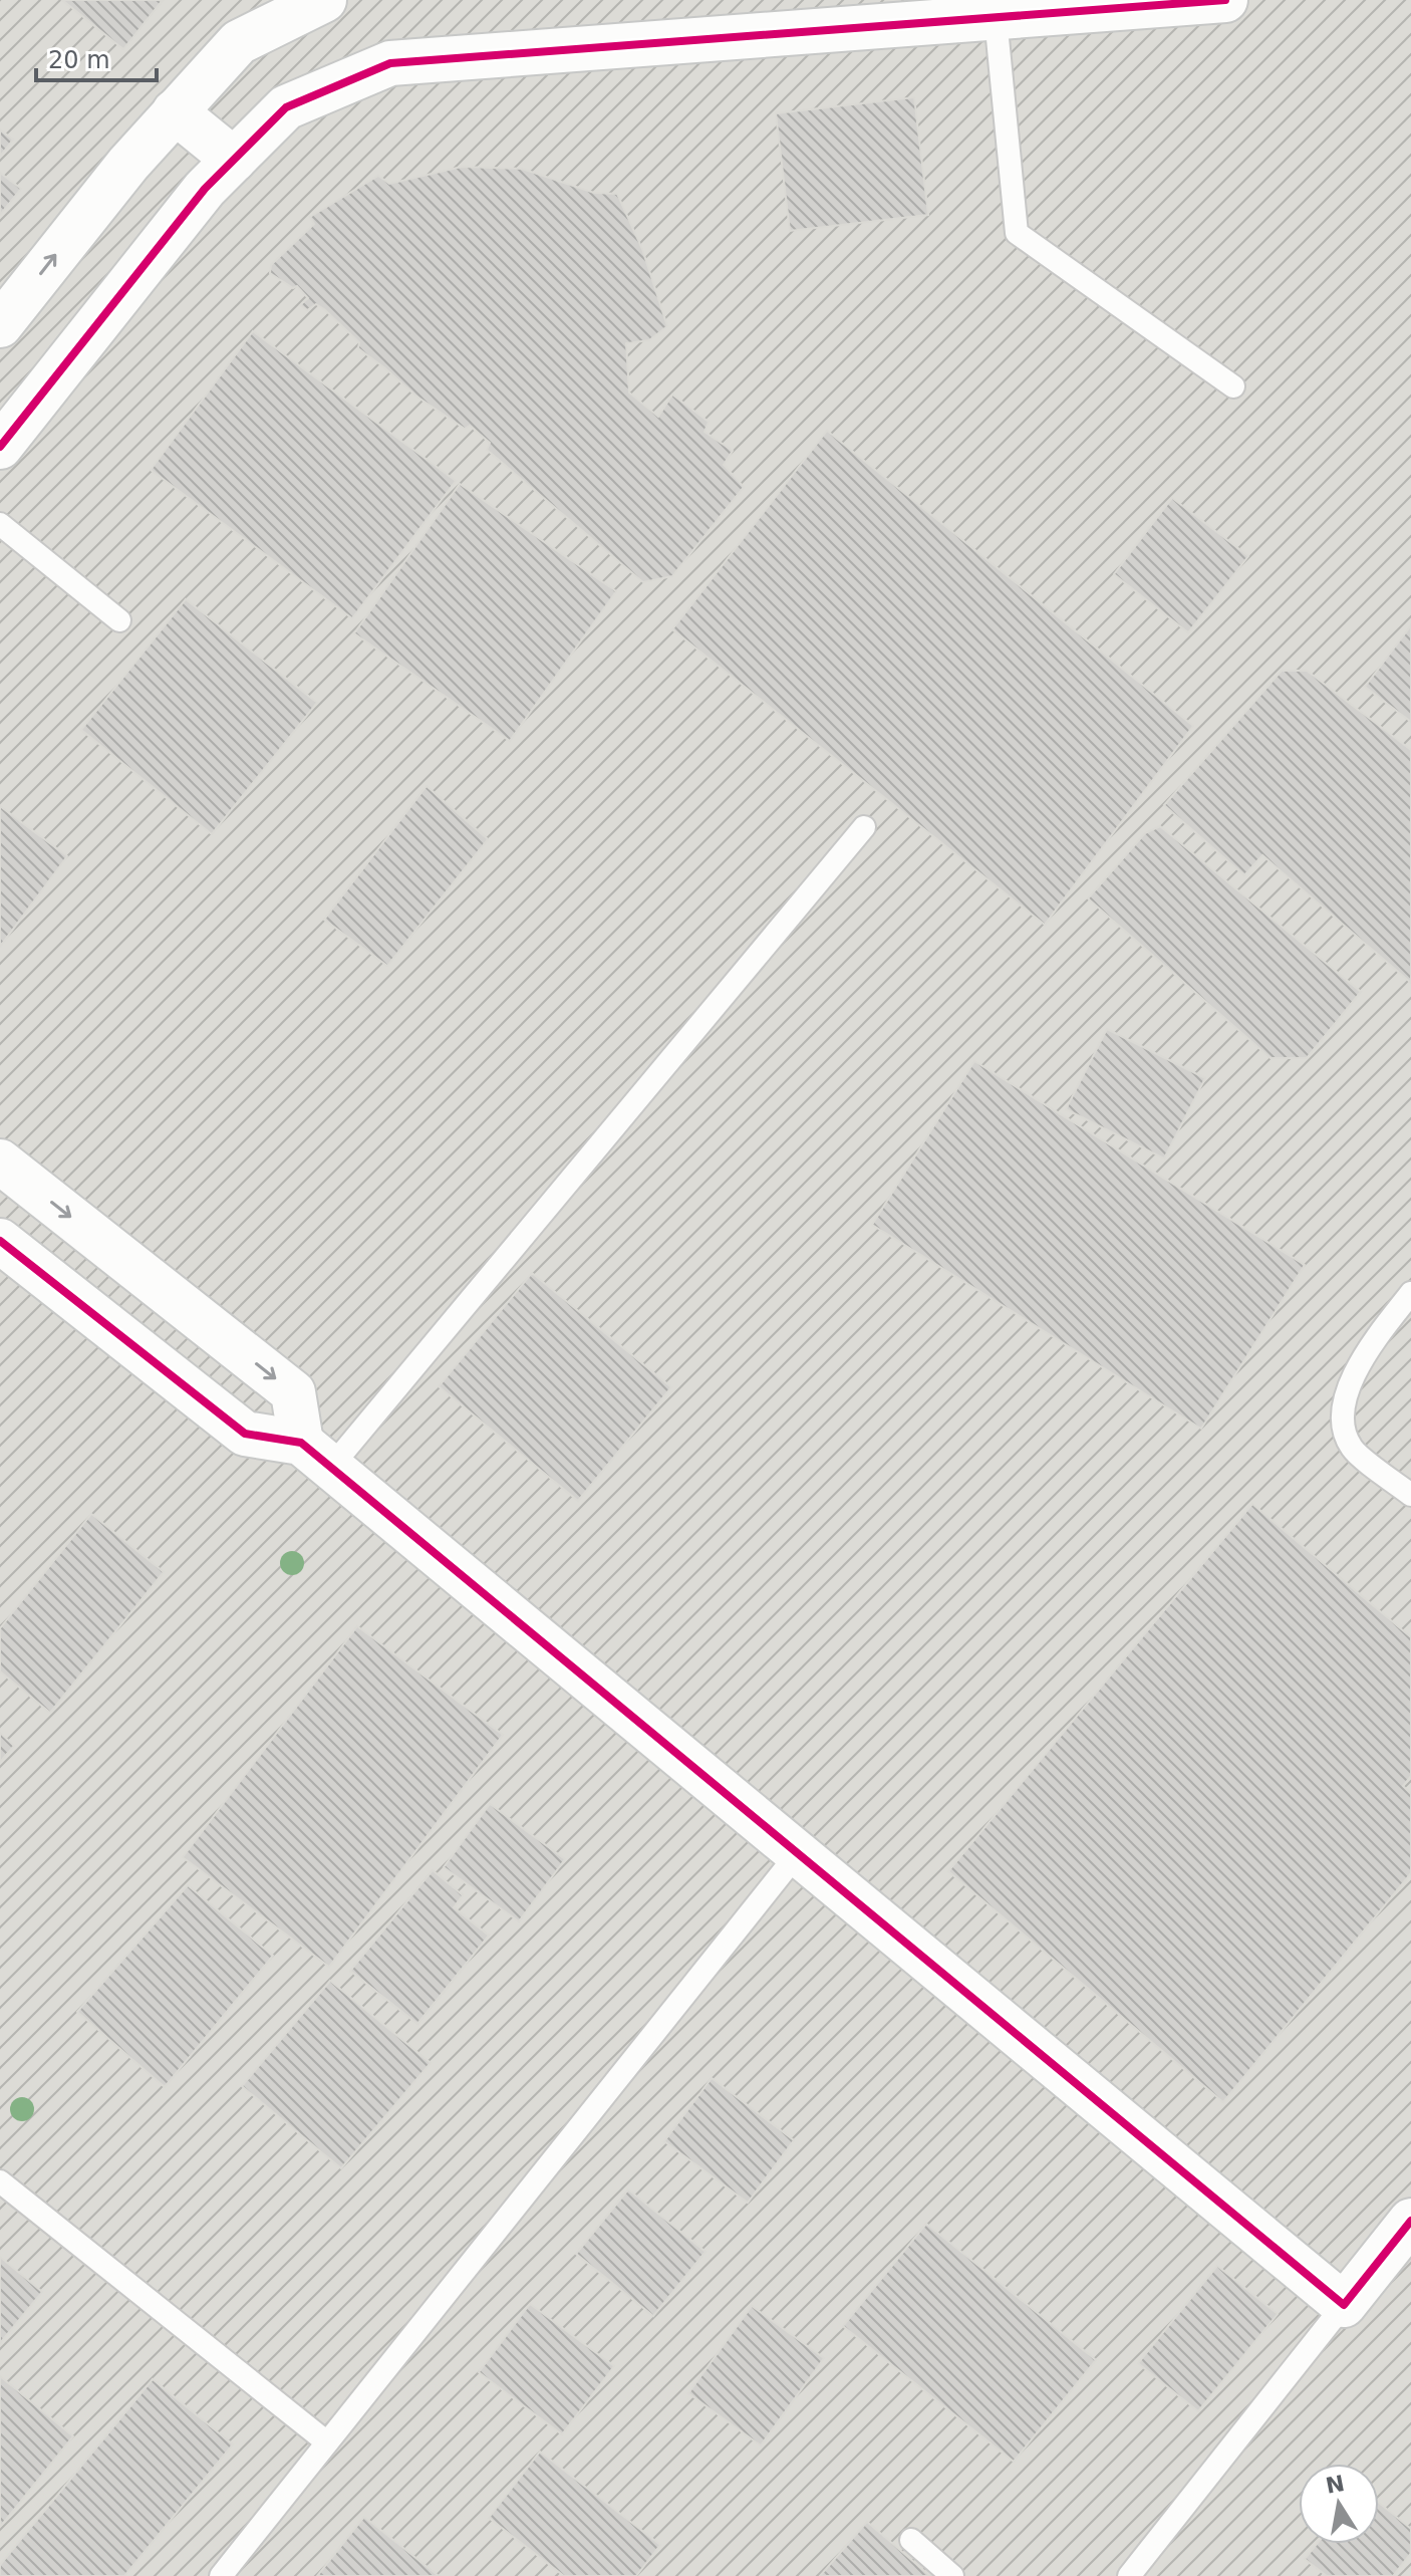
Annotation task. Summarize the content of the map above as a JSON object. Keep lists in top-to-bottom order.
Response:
{
  "scale_bar": "20 m",
  "north": "top"
}
